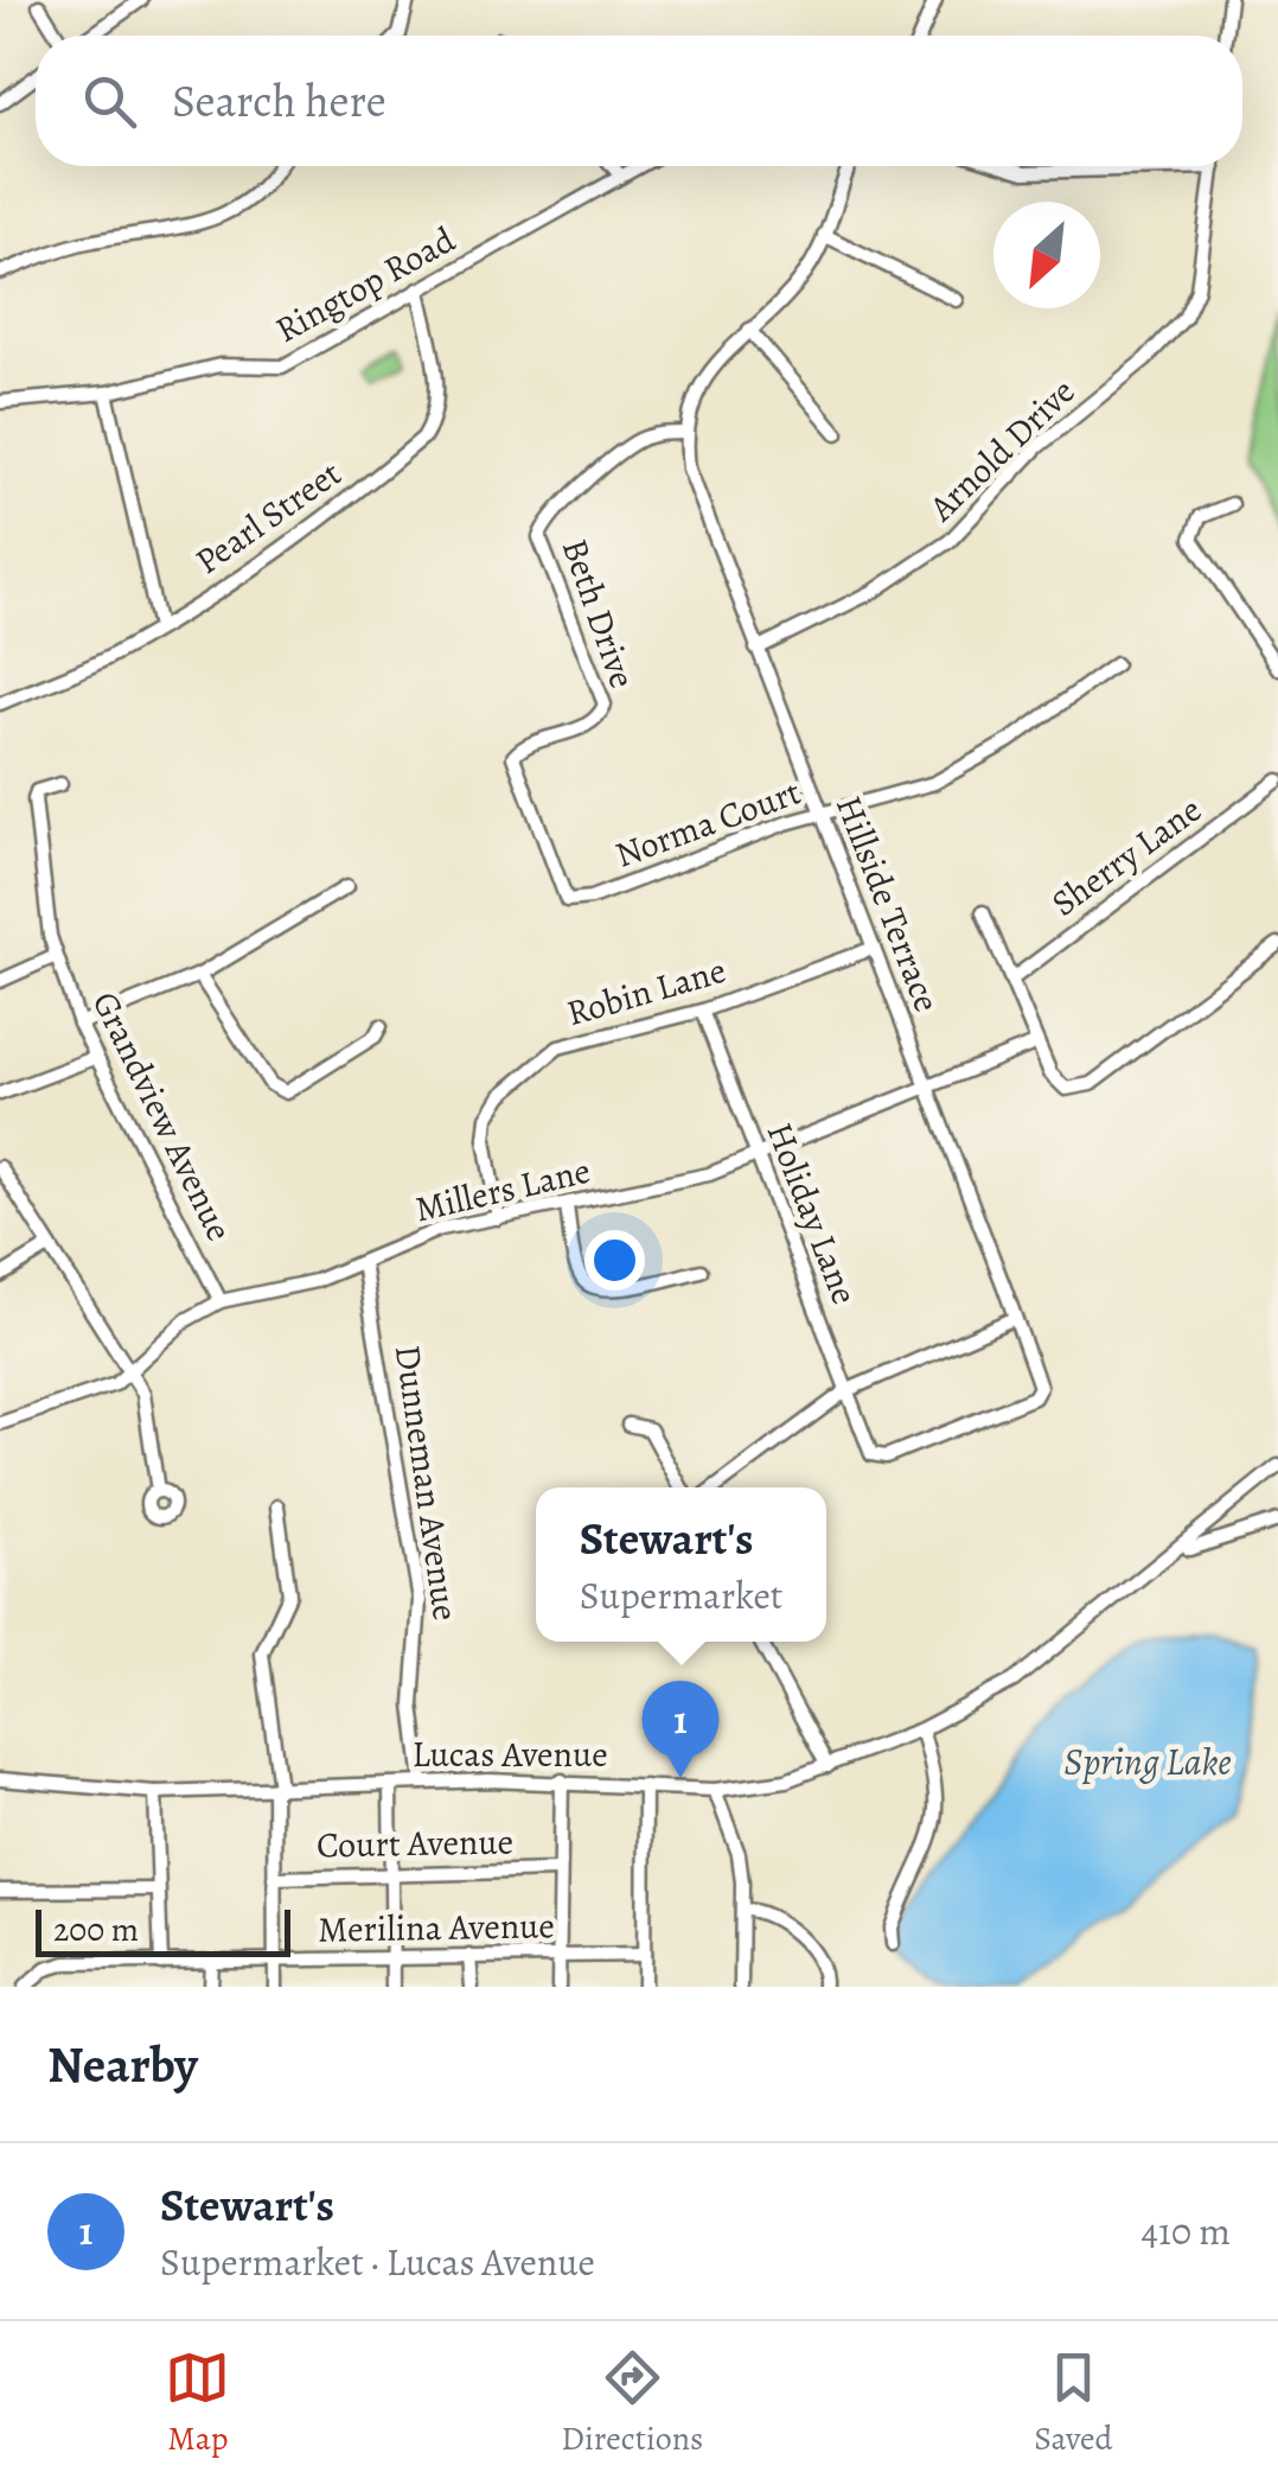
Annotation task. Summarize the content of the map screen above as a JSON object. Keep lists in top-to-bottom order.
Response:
{
  "streets": {
    "street": [
      "Ringtop Road",
      "Arnold Drive",
      "Pearl Street",
      "Beth Drive",
      "Norma Court",
      "Sherry Lane",
      "Hillside Terrace",
      "Robin Lane",
      "Grandview Avenue",
      "Millers Lane",
      "Holiday Lane",
      "Dunneman Avenue",
      "Lucas Avenue",
      "Court Avenue",
      "Merilina Avenue"
    ]
  },
  "crossings": [
    ["Ringtop Road", "Pearl Street"],
    ["Arnold Drive", "Hillside Terrace"],
    ["Beth Drive", "Norma Court"],
    ["Beth Drive", "Hillside Terrace"],
    ["Norma Court", "Hillside Terrace"],
    ["Hillside Terrace", "Robin Lane"],
    ["Hillside Terrace", "Millers Lane"],
    ["Hillside Terrace", "Holiday Lane"],
    ["Robin Lane", "Millers Lane"],
    ["Robin Lane", "Holiday Lane"],
    ["Grandview Avenue", "Millers Lane"],
    ["Millers Lane", "Holiday Lane"],
    ["Millers Lane", "Dunneman Avenue"],
    ["Dunneman Avenue", "Lucas Avenue"]
  ],
  "water": ["Spring Lake"],
  "scale_bar": "200 m",
  "north": "bottom left",
  "page": {
    "search": "Search here",
    "popup": ["Stewart's", "Supermarket"],
    "pins": "1",
    "scale": "200 m",
    "heading": "Nearby",
    "list": [
      {
        "mark": "1",
        "name": "Stewart's",
        "note": "Supermarket · Lucas Avenue",
        "value": "410 m"
      }
    ],
    "nav": ["Map", "Directions", "Saved"]
  }
}
